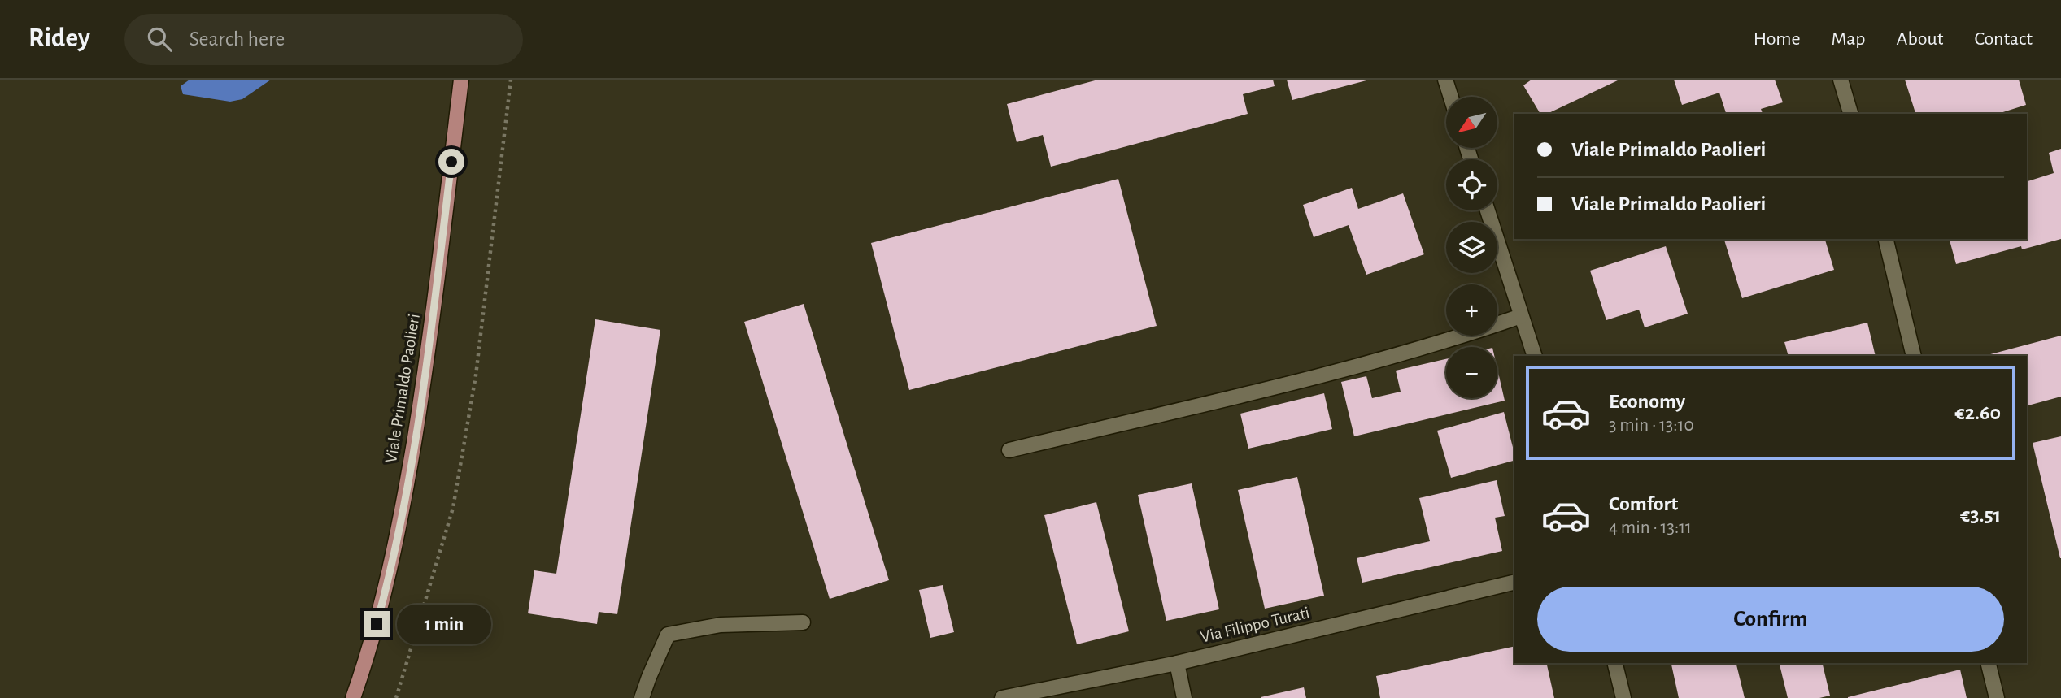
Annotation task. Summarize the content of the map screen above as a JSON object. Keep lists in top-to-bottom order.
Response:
{
  "streets": {
    "main road": ["Viale Primaldo Paolieri"],
    "street": ["Via Filippo Turati"]
  },
  "north": "bottom left",
  "page": {
    "header": "Ridey",
    "search": "Search here",
    "nav": [
      "Home",
      "Map",
      "About",
      "Contact"
    ],
    "map_buttons": ["+", "−"],
    "banner": ["Viale Primaldo Paolieri", "Viale Primaldo Paolieri"],
    "list": [
      {
        "name": "Economy",
        "note": "3 min · 13:10",
        "value": "€2.60"
      },
      {
        "name": "Comfort",
        "note": "4 min · 13:11",
        "value": "€3.51"
      }
    ],
    "buttons": "Confirm",
    "bubble": "1 min"
  }
}
